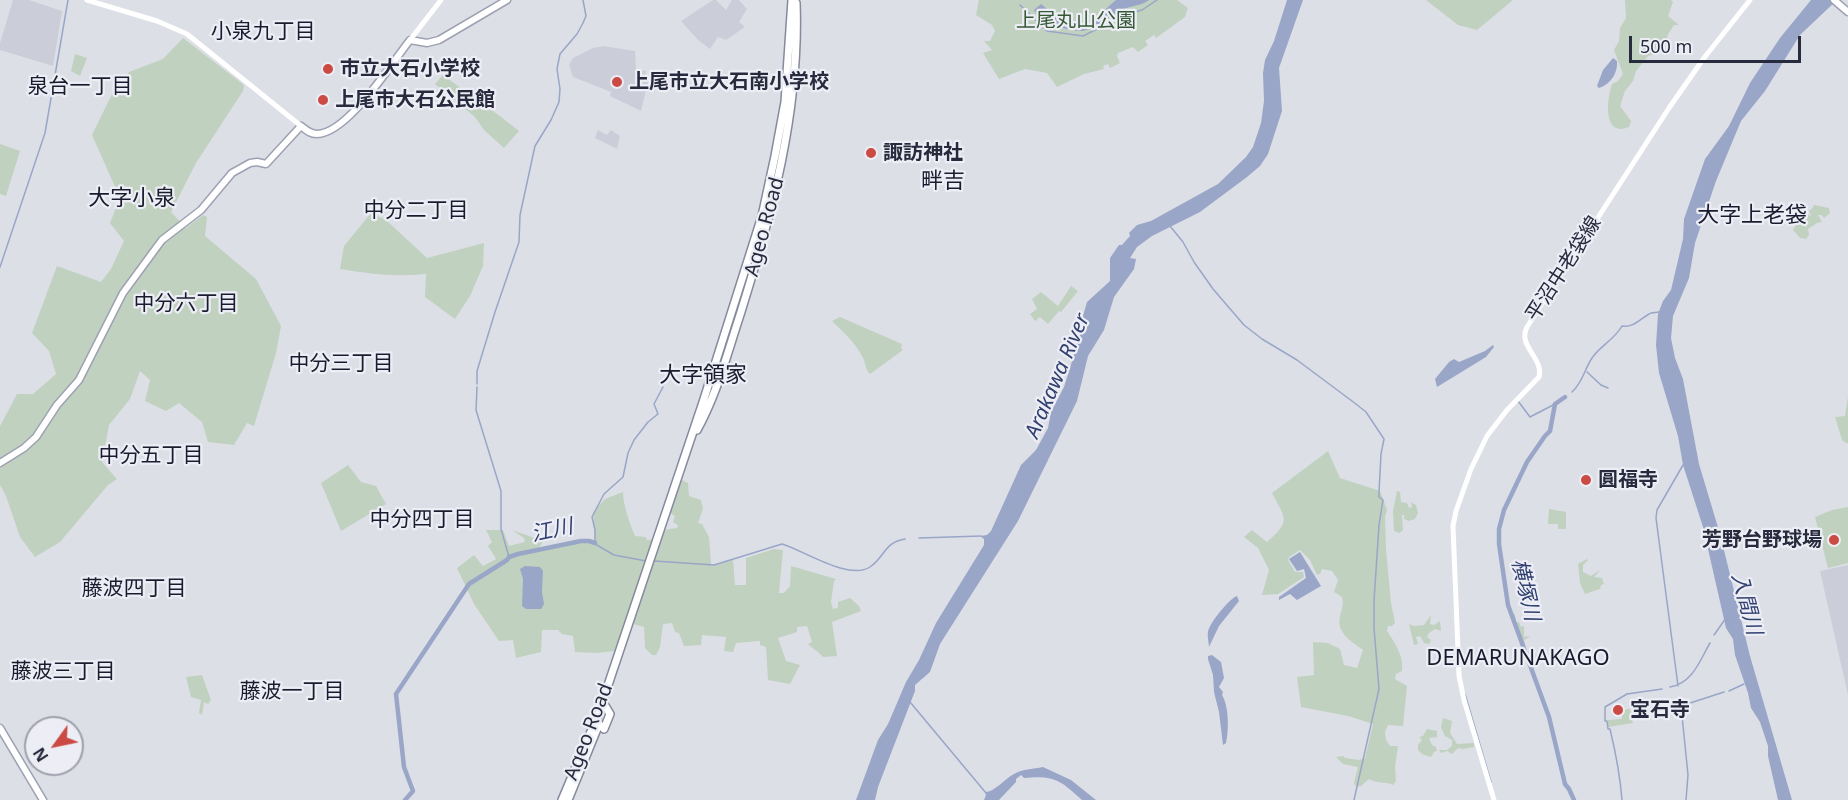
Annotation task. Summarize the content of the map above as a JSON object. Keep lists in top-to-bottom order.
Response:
{
  "streets": {
    "highway": ["Ageo Road"],
    "main road": ["平沼中老袋線"]
  },
  "districts": [
    "小泉九丁目",
    "泉台一丁目",
    "畔吉",
    "大字小泉",
    "中分二丁目",
    "大字上老袋",
    "中分六丁目",
    "中分三丁目",
    "大字領家",
    "中分五丁目",
    "中分四丁目",
    "藤波四丁目",
    "DEMARUNAKAGO",
    "藤波三丁目",
    "藤波一丁目"
  ],
  "water": [
    "Arakawa River",
    "江川",
    "横塚川",
    "入間川"
  ],
  "parks": ["上尾丸山公園"],
  "places": [
    "市立大石小学校",
    "上尾市立大石南小学校",
    "上尾市大石公民館",
    "諏訪神社",
    "圓福寺",
    "芳野台野球場",
    "宝石寺"
  ],
  "scale_bar": "500 m",
  "north": "bottom left"
}
